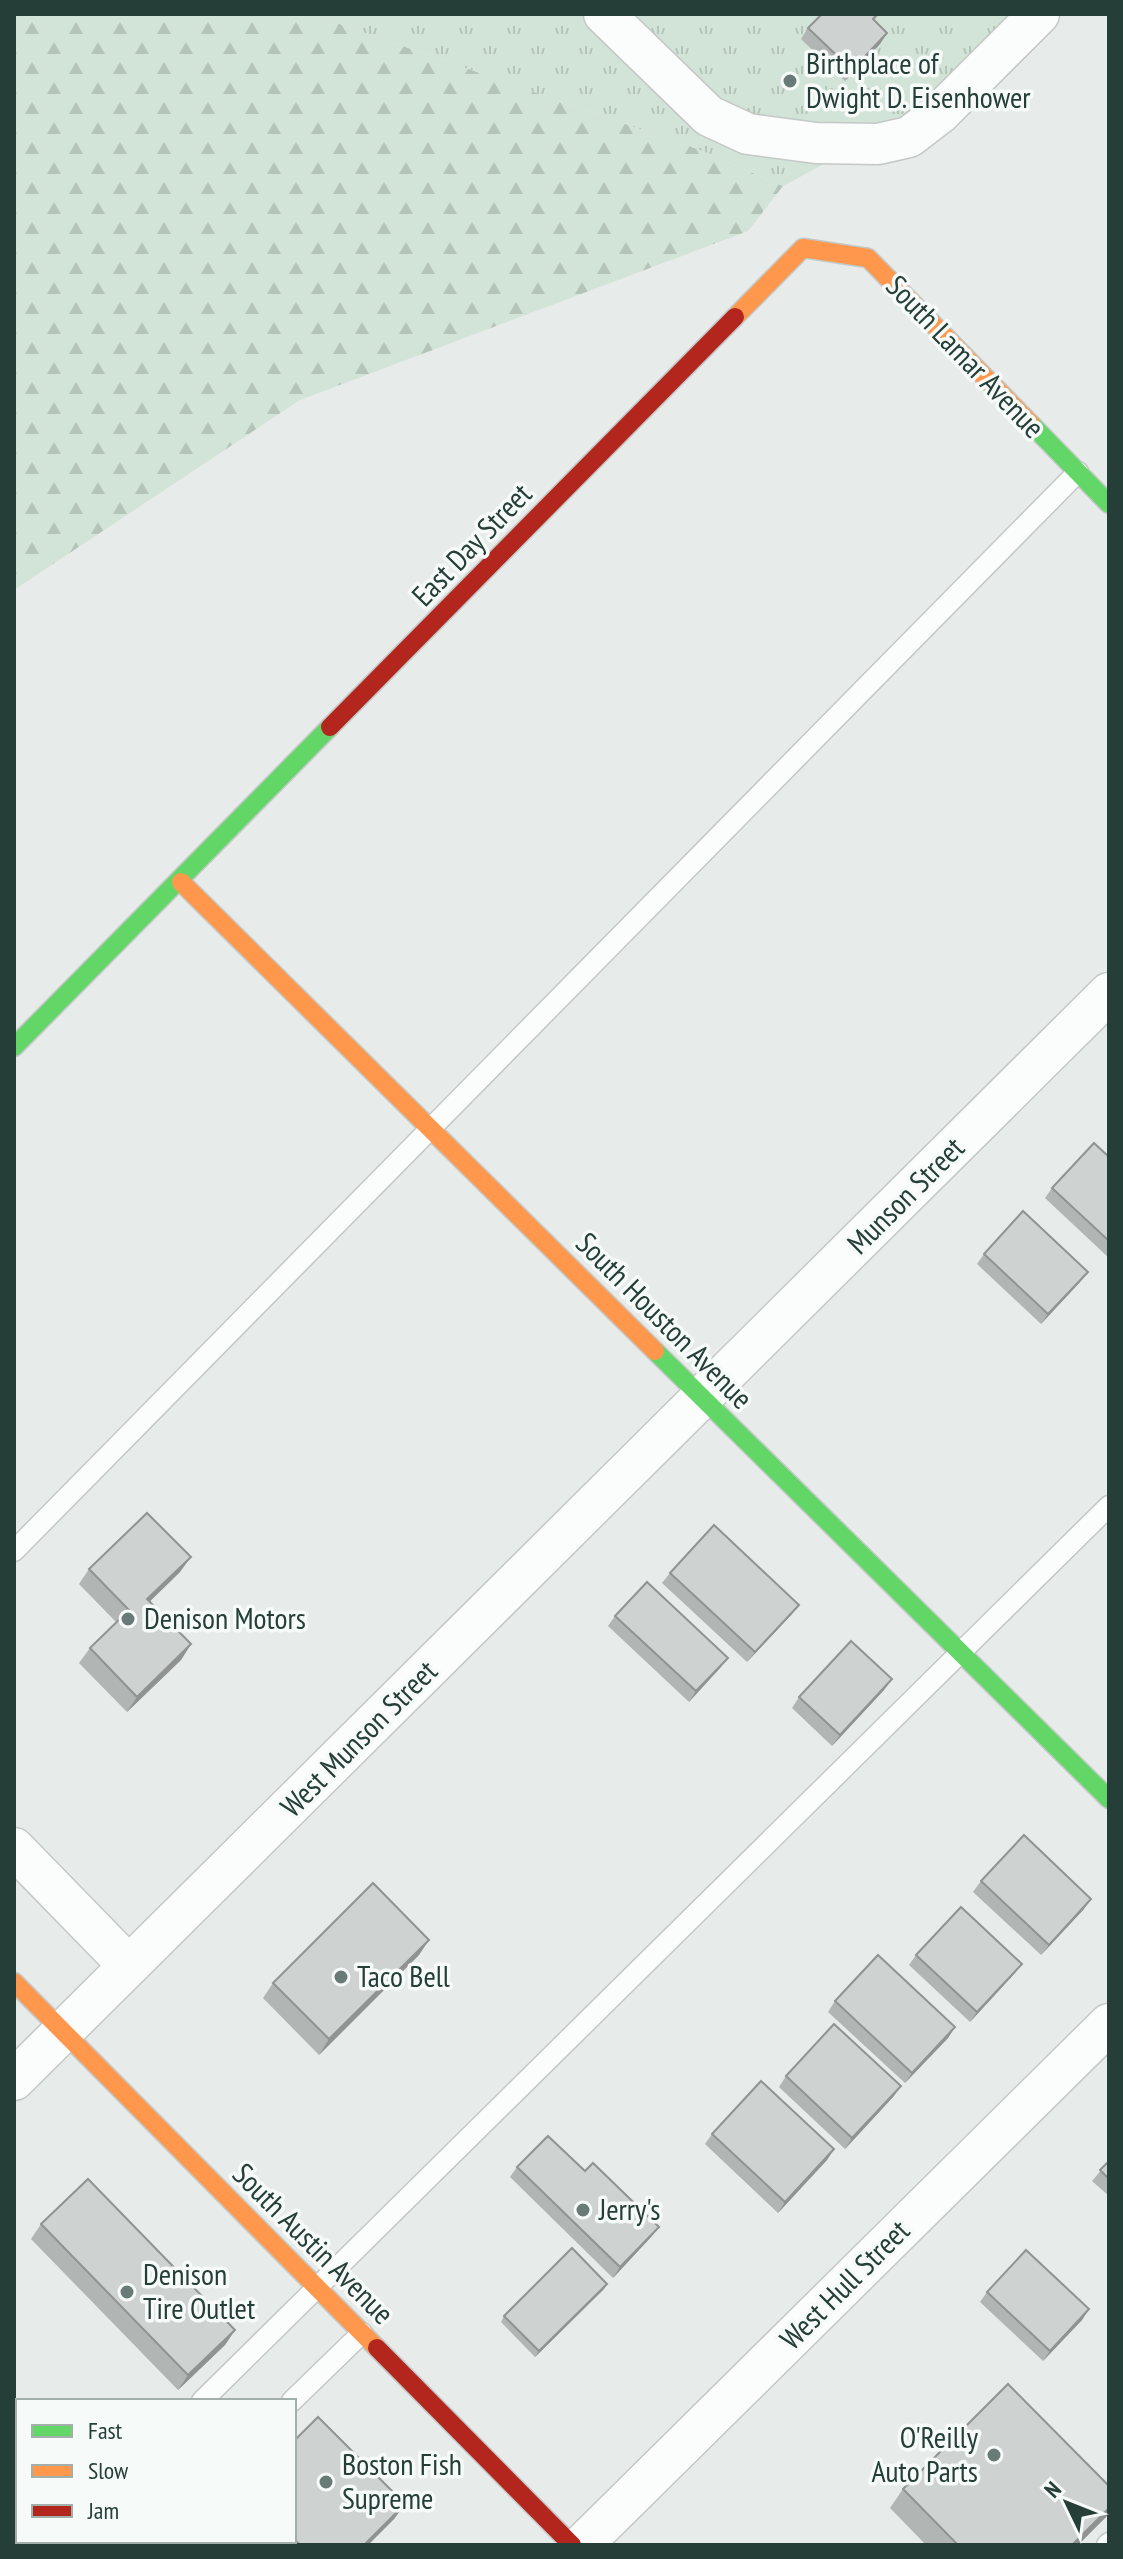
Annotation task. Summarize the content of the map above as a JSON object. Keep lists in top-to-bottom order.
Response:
{
  "streets": {
    "main road": [
      "South Lamar Avenue",
      "East Day Street",
      "South Houston Avenue",
      "South Austin Avenue"
    ],
    "street": ["Munson Street", "West Munson Street", "West Hull Street"]
  },
  "crossings": [
    ["South Lamar Avenue", "East Day Street"],
    ["East Day Street", "South Houston Avenue"],
    ["Munson Street", "South Houston Avenue"],
    ["Munson Street", "West Munson Street"],
    ["South Houston Avenue", "West Munson Street"],
    ["West Munson Street", "South Austin Avenue"]
  ],
  "places": [
    "Birthplace of Dwight D. Eisenhower",
    "Denison Motors",
    "Taco Bell",
    "Jerry's",
    "Denison Tire Outlet",
    "O'Reilly Auto Parts",
    "Boston Fish Supreme"
  ],
  "legend": ["Fast", "Slow", "Jam"],
  "north": "top left"
}
